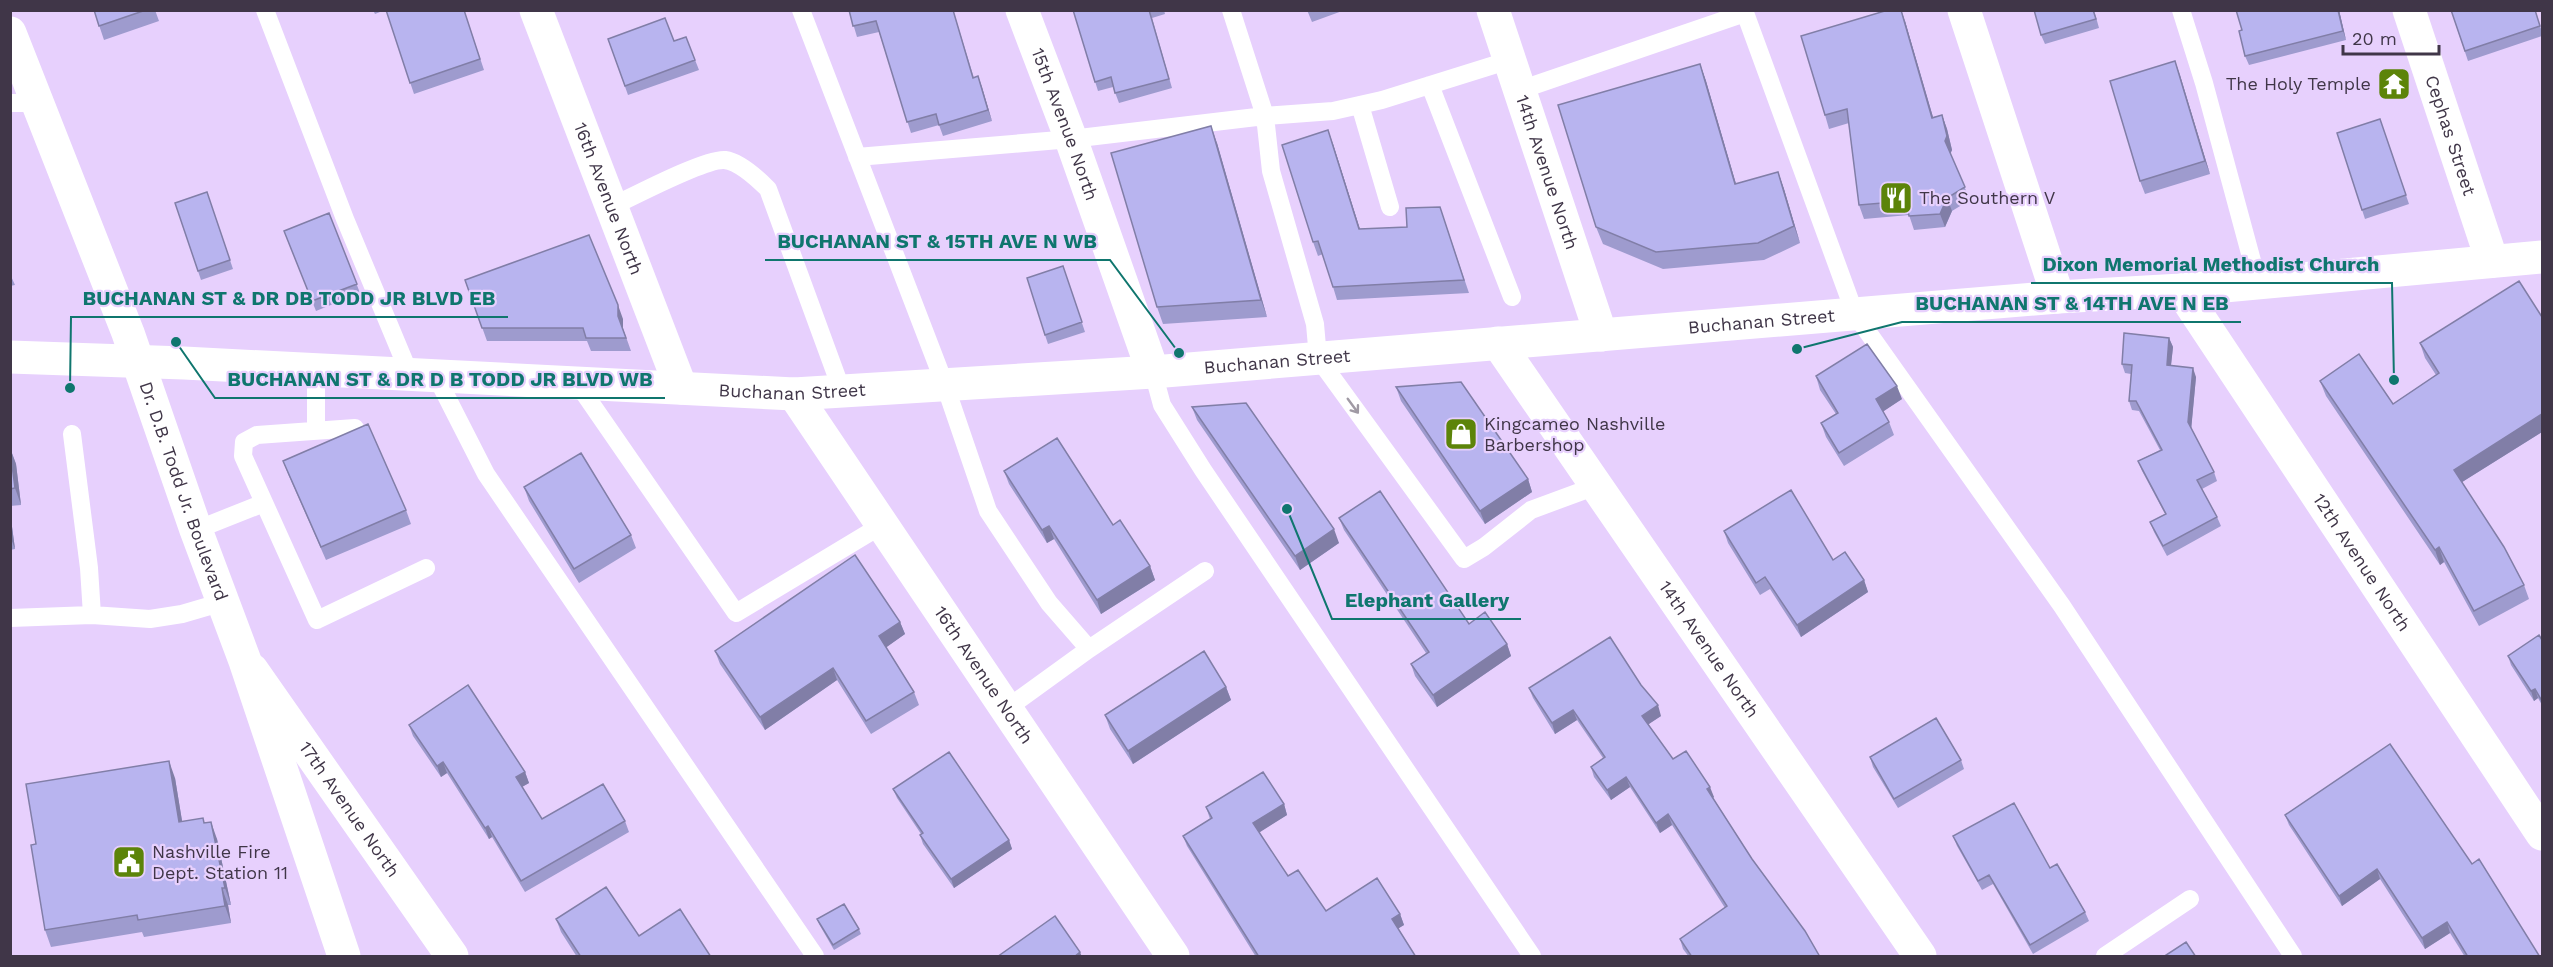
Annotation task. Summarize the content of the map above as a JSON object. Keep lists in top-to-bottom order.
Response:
{
  "streets": {
    "street": [
      "15th Avenue North",
      "Cephas Street",
      "14th Avenue North",
      "16th Avenue North",
      "Buchanan Street",
      "Dr. D.B. Todd Jr. Boulevard",
      "12th Avenue North",
      "17th Avenue North"
    ]
  },
  "crossings": [
    ["15th Avenue North", "Buchanan Street"],
    ["Cephas Street", "Buchanan Street"],
    ["14th Avenue North", "Buchanan Street"],
    ["16th Avenue North", "Buchanan Street"],
    ["Buchanan Street", "Dr. D.B. Todd Jr. Boulevard"],
    ["Buchanan Street", "12th Avenue North"],
    ["Dr. D.B. Todd Jr. Boulevard", "17th Avenue North"]
  ],
  "places": {
    "temple": ["The Holy Temple"],
    "restaurant": ["The Southern V"],
    "other": [
      "BUCHANAN ST & DR D B TODD JR BLVD WB",
      "BUCHANAN ST & 14TH AVE N EB",
      "BUCHANAN ST & 15TH AVE N WB",
      "Dixon Memorial Methodist Church",
      "BUCHANAN ST & DR DB TODD JR BLVD EB",
      "Elephant Gallery"
    ],
    "shop": ["Kingcameo Nashville Barbershop"],
    "public building": ["Nashville Fire Dept. Station 11"]
  },
  "scale_bar": "20 m"
}
